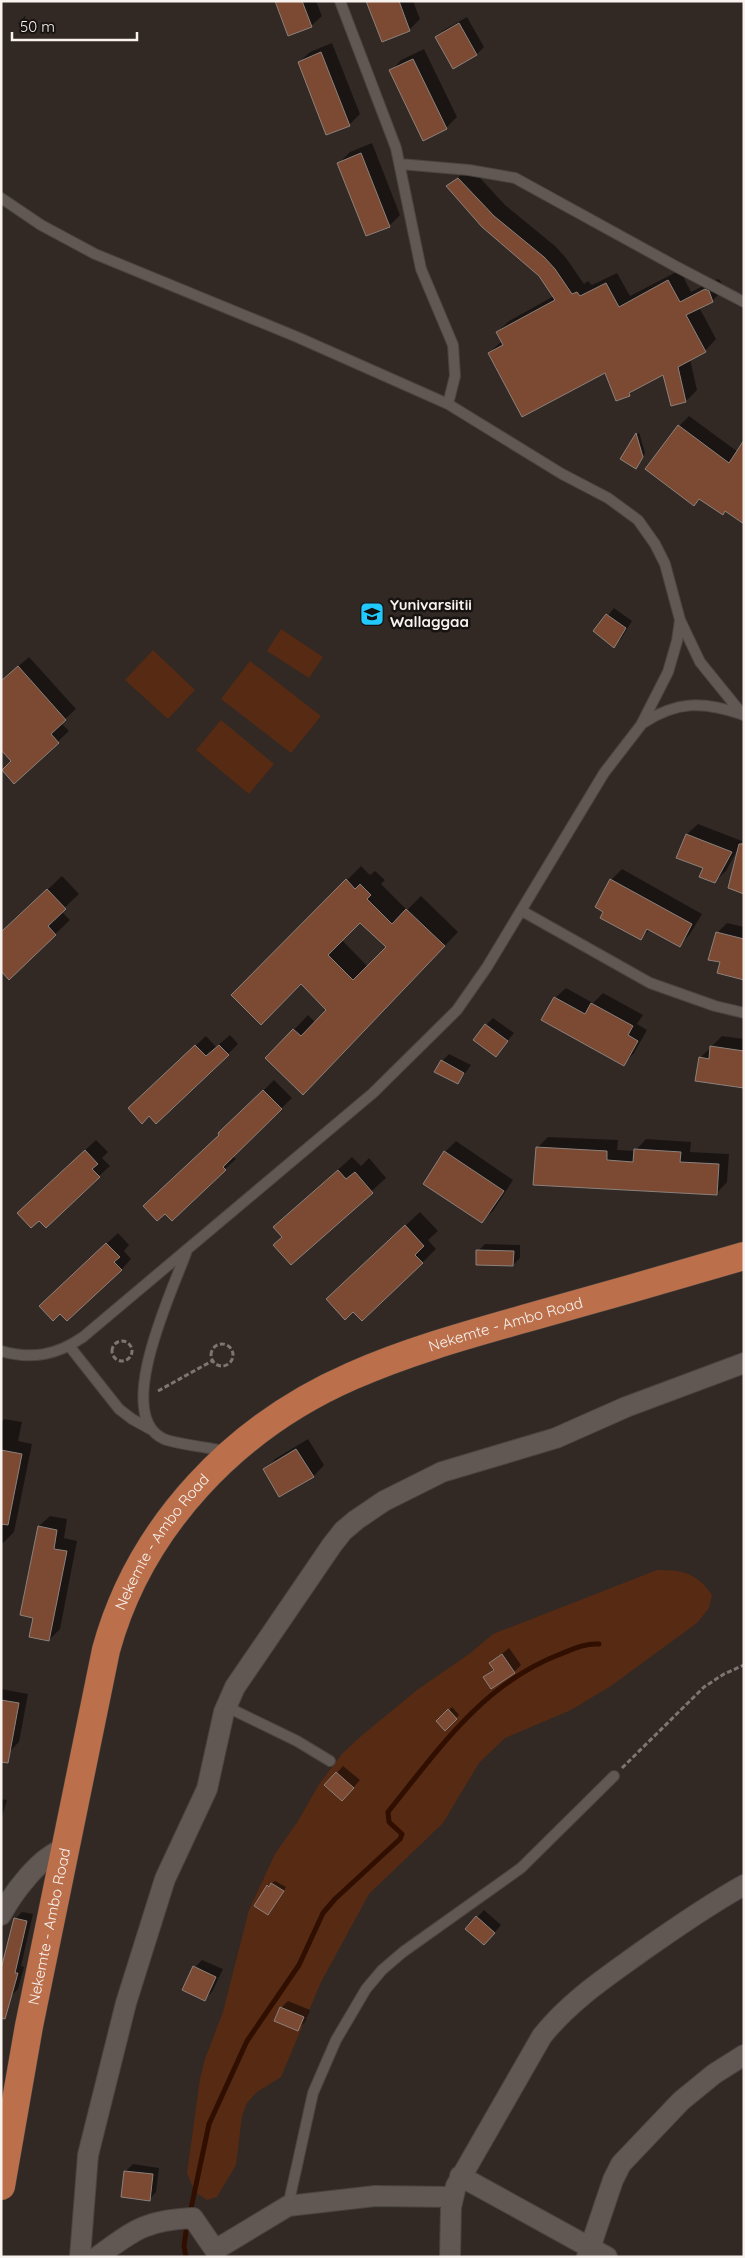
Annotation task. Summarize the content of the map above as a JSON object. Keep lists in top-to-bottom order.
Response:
{
  "streets": {
    "highway": ["Nekemte - Ambo Road"]
  },
  "places": {
    "school or university": ["Yunivarsiitii Wallaggaa"]
  },
  "scale_bar": "50 m"
}
